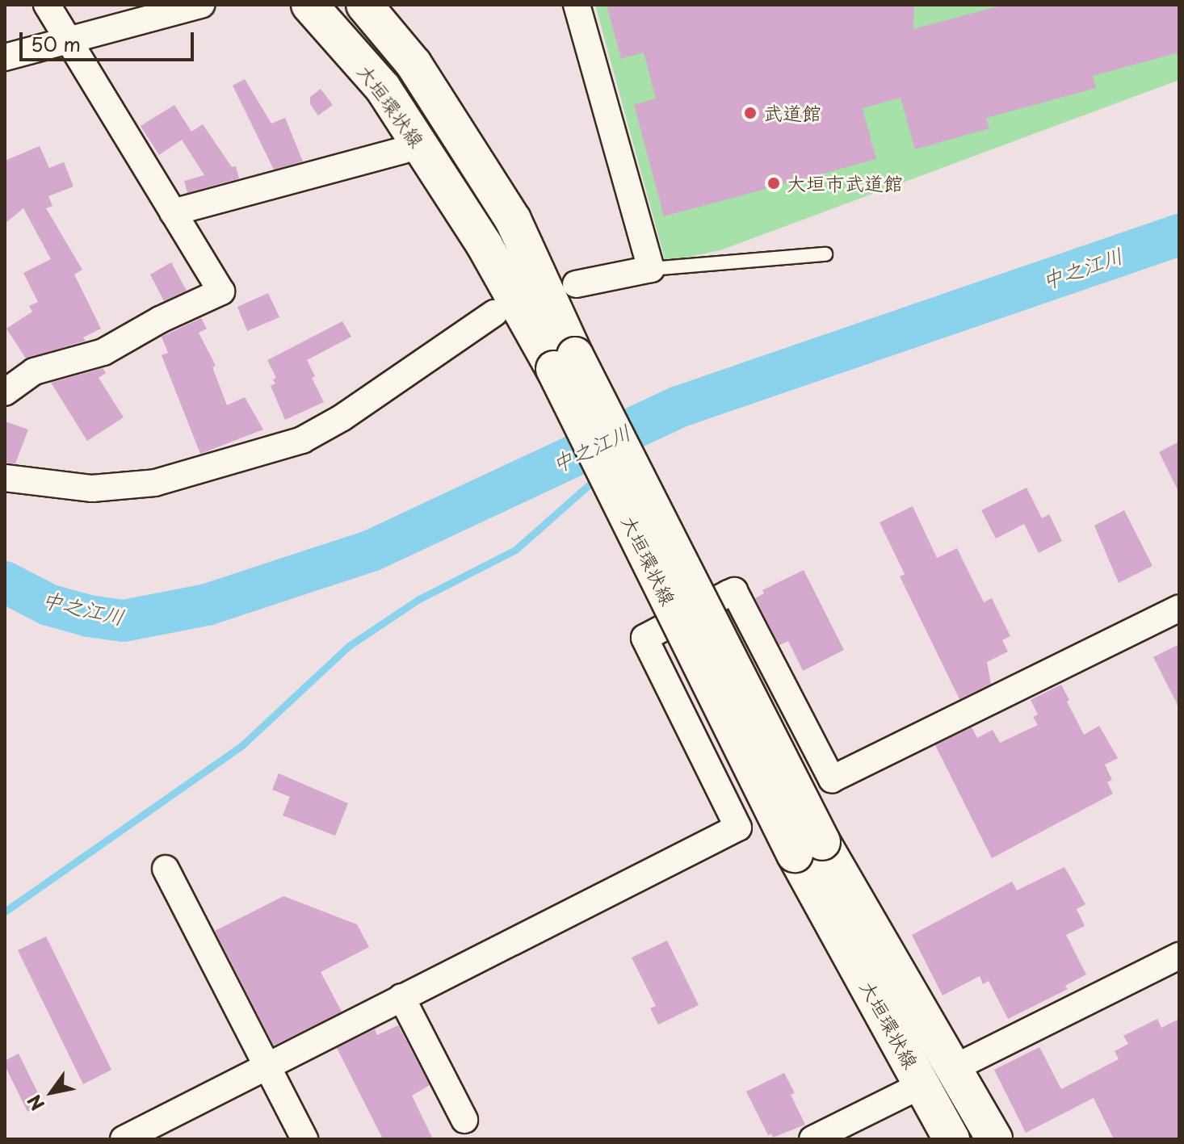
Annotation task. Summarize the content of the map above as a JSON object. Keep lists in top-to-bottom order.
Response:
{
  "streets": {
    "main road": ["大垣環状線"]
  },
  "water": ["中之江川"],
  "places": ["武道館", "大垣市武道館"],
  "scale_bar": "50 m",
  "north": "bottom left"
}
